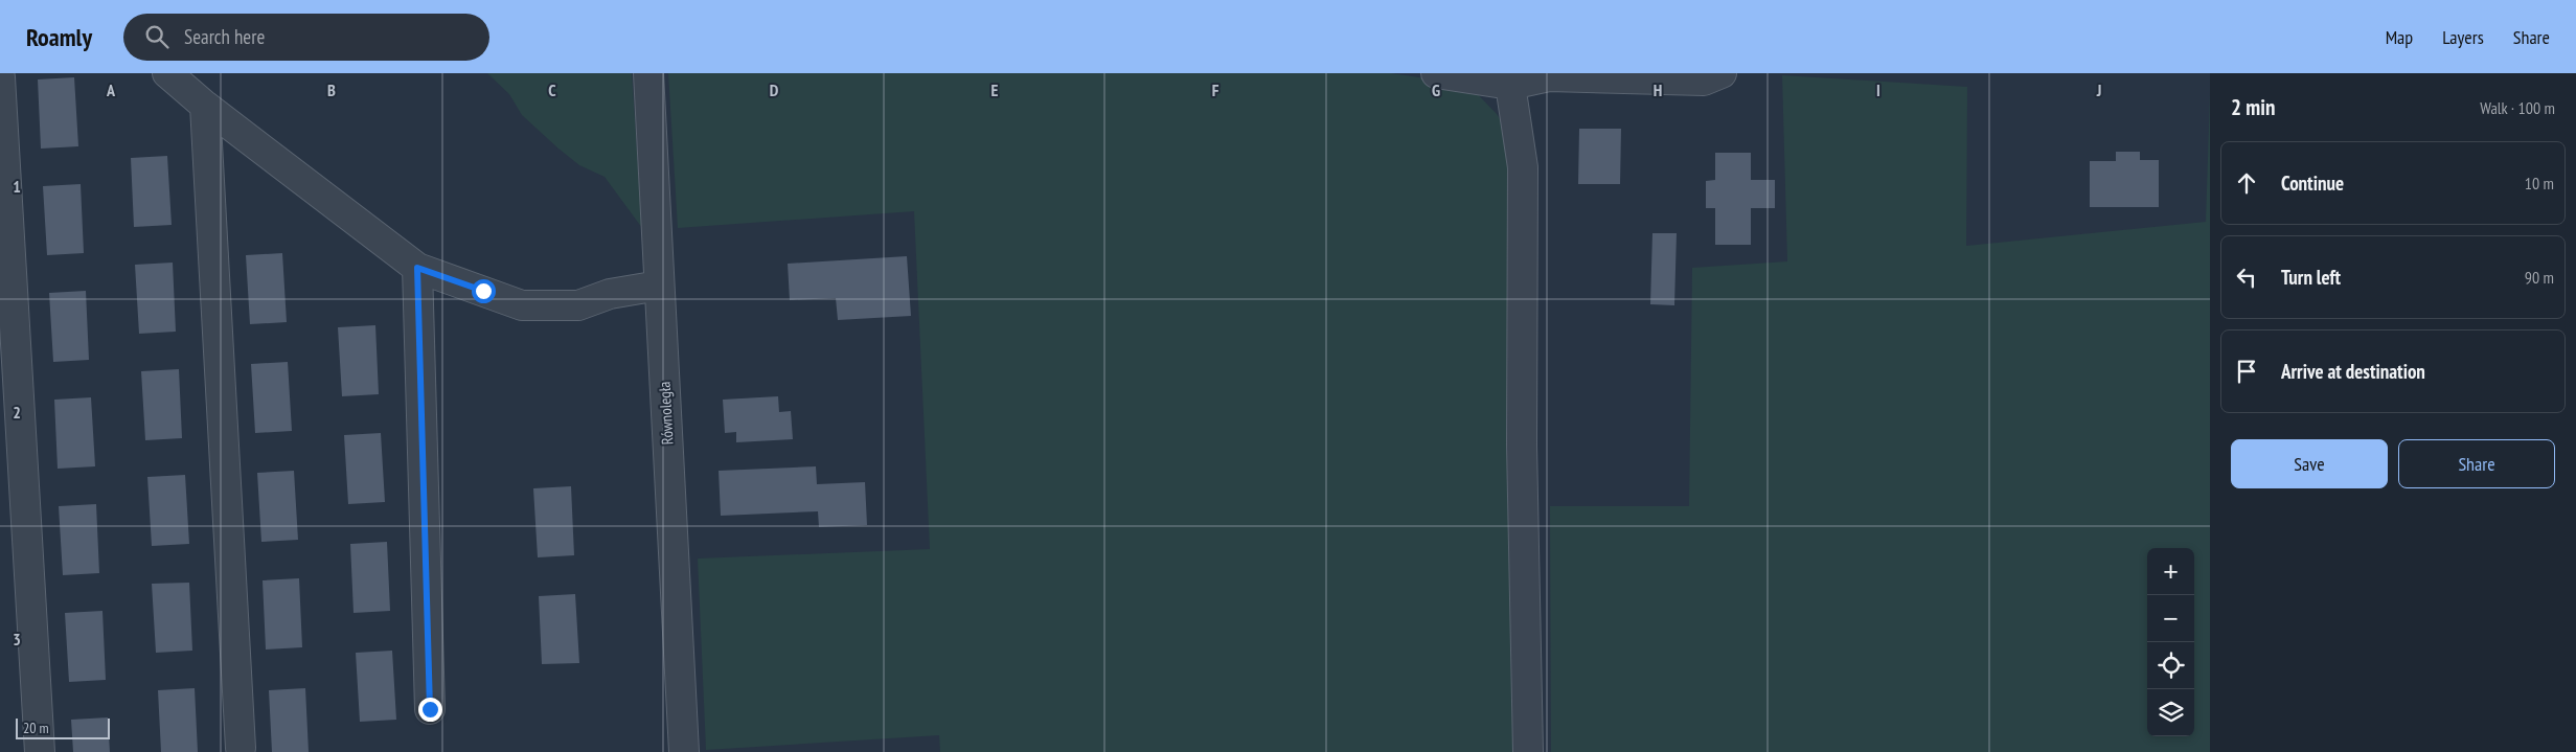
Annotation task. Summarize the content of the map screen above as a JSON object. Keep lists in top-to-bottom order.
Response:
{
  "streets": {
    "street": ["Równoległa"]
  },
  "scale_bar": "20 m",
  "page": {
    "header": "Roamly",
    "search": "Search here",
    "nav": ["Map", "Layers", "Share"],
    "heading": ["2 min", "Walk · 100 m"],
    "list": [
      ["Continue", "10 m"],
      ["Turn left", "90 m"],
      "Arrive at destination"
    ],
    "buttons": ["Save", "Share"],
    "map_buttons": ["+", "−"],
    "scale": "20 m"
  },
  "grid": {
    "columns": [
      "A",
      "B",
      "C",
      "D",
      "E",
      "F",
      "G",
      "H",
      "I",
      "J"
    ],
    "rows": ["1", "2", "3"]
  }
}
